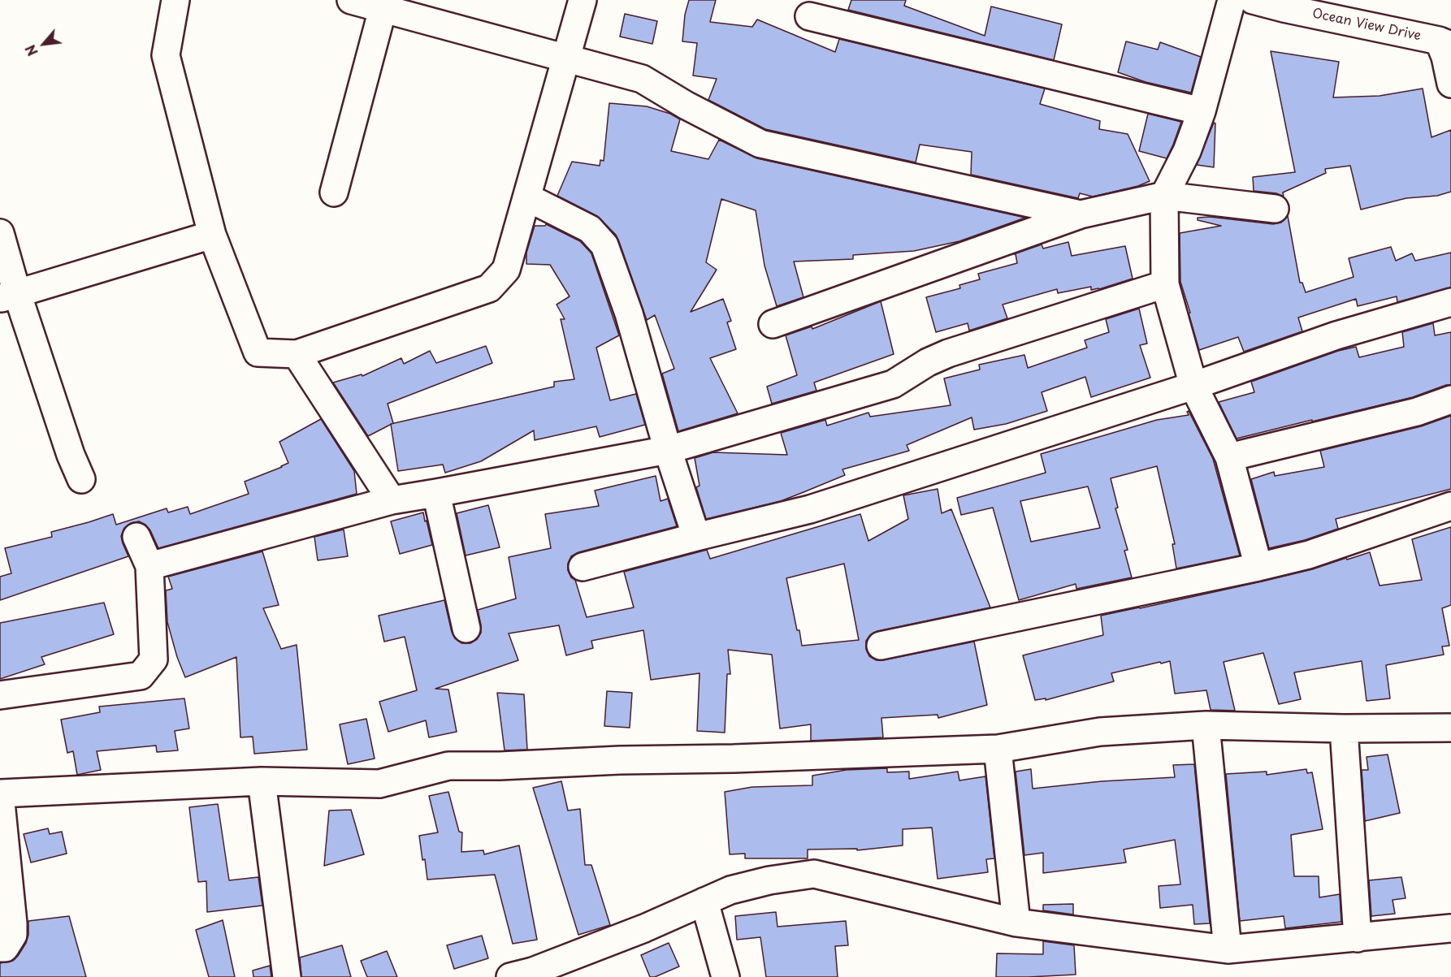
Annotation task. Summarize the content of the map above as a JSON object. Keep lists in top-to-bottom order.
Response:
{
  "streets": {
    "street": ["Ocean View Drive"]
  },
  "north": "bottom left"
}
